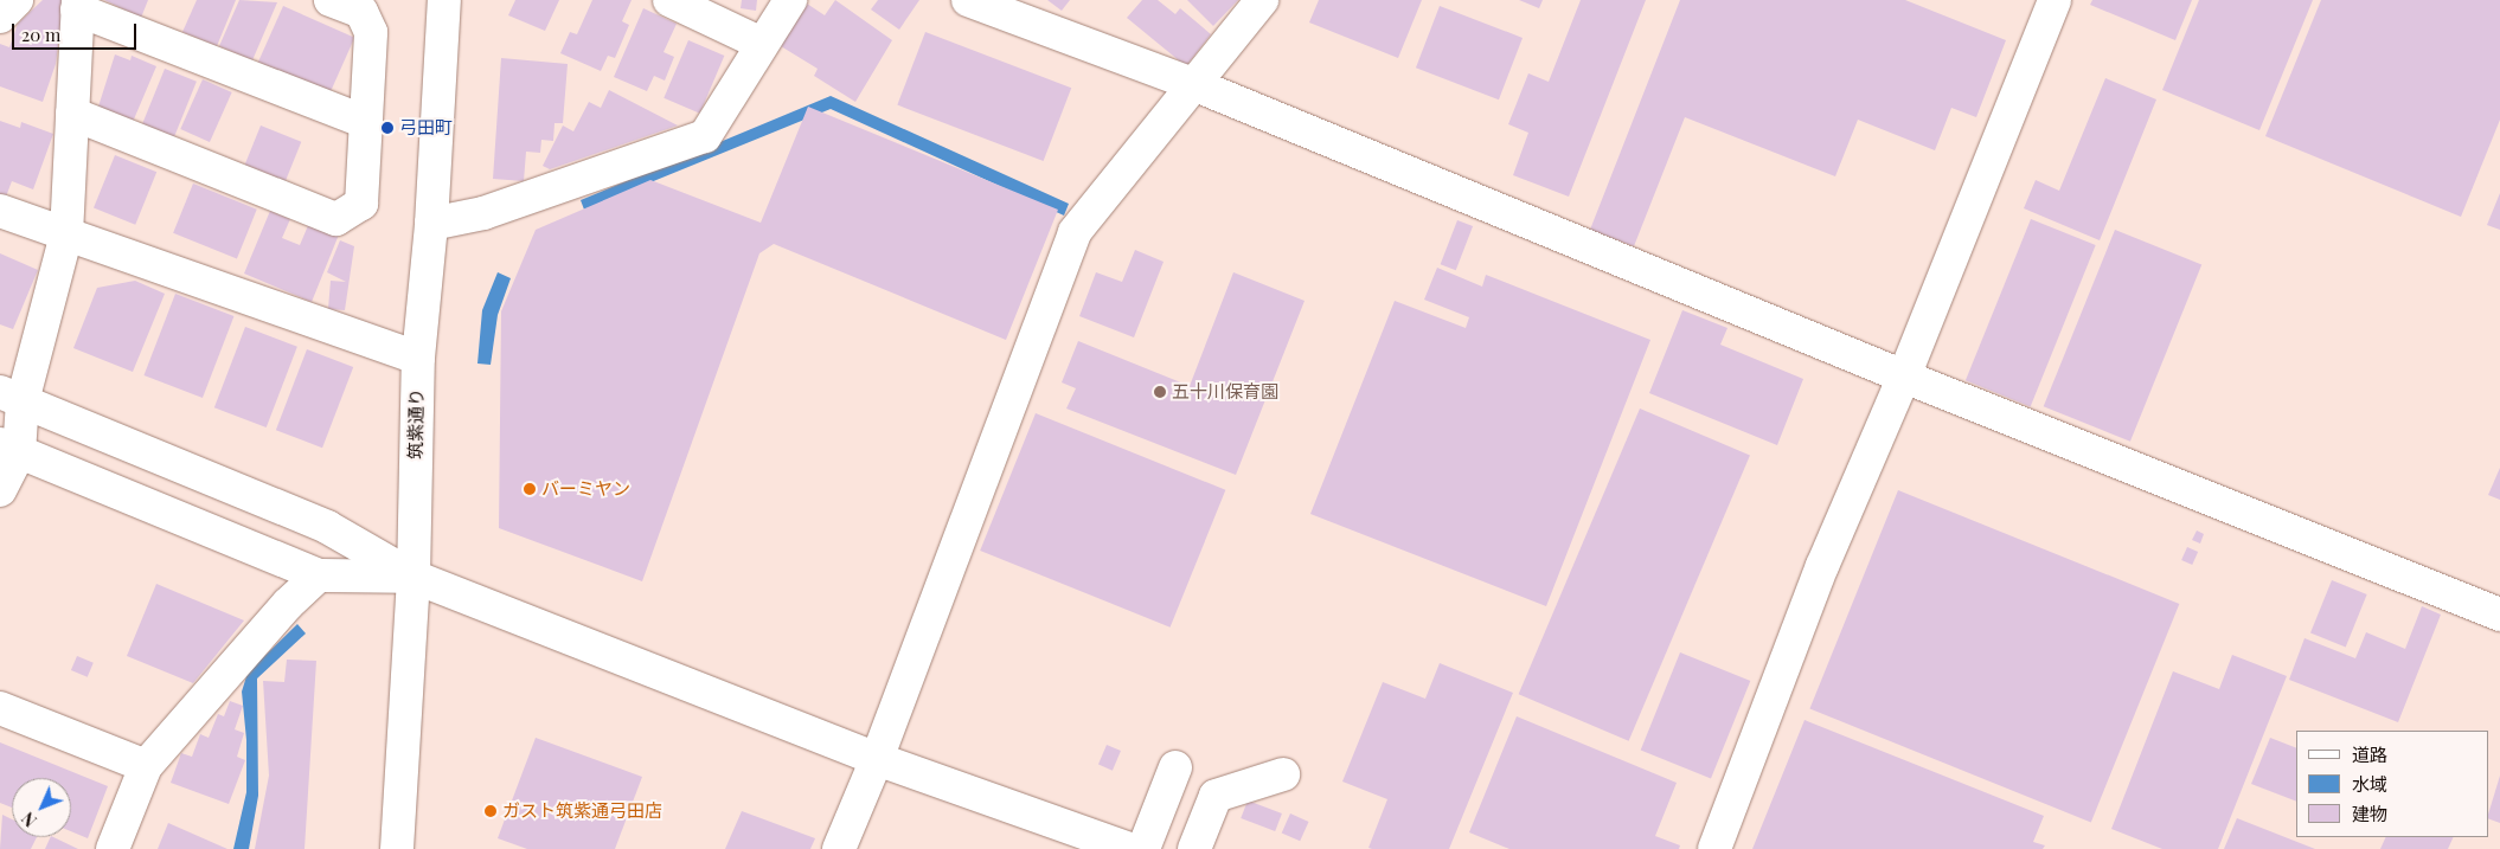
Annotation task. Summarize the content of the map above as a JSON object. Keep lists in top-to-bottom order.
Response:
{
  "streets": {
    "street": ["筑紫通り"]
  },
  "places": [
    "弓田町",
    "五十川保育園",
    "バーミヤン",
    "ガスト筑紫通弓田店"
  ],
  "legend": ["道路", "水域", "建物"],
  "scale_bar": "20 m",
  "north": "bottom left"
}
